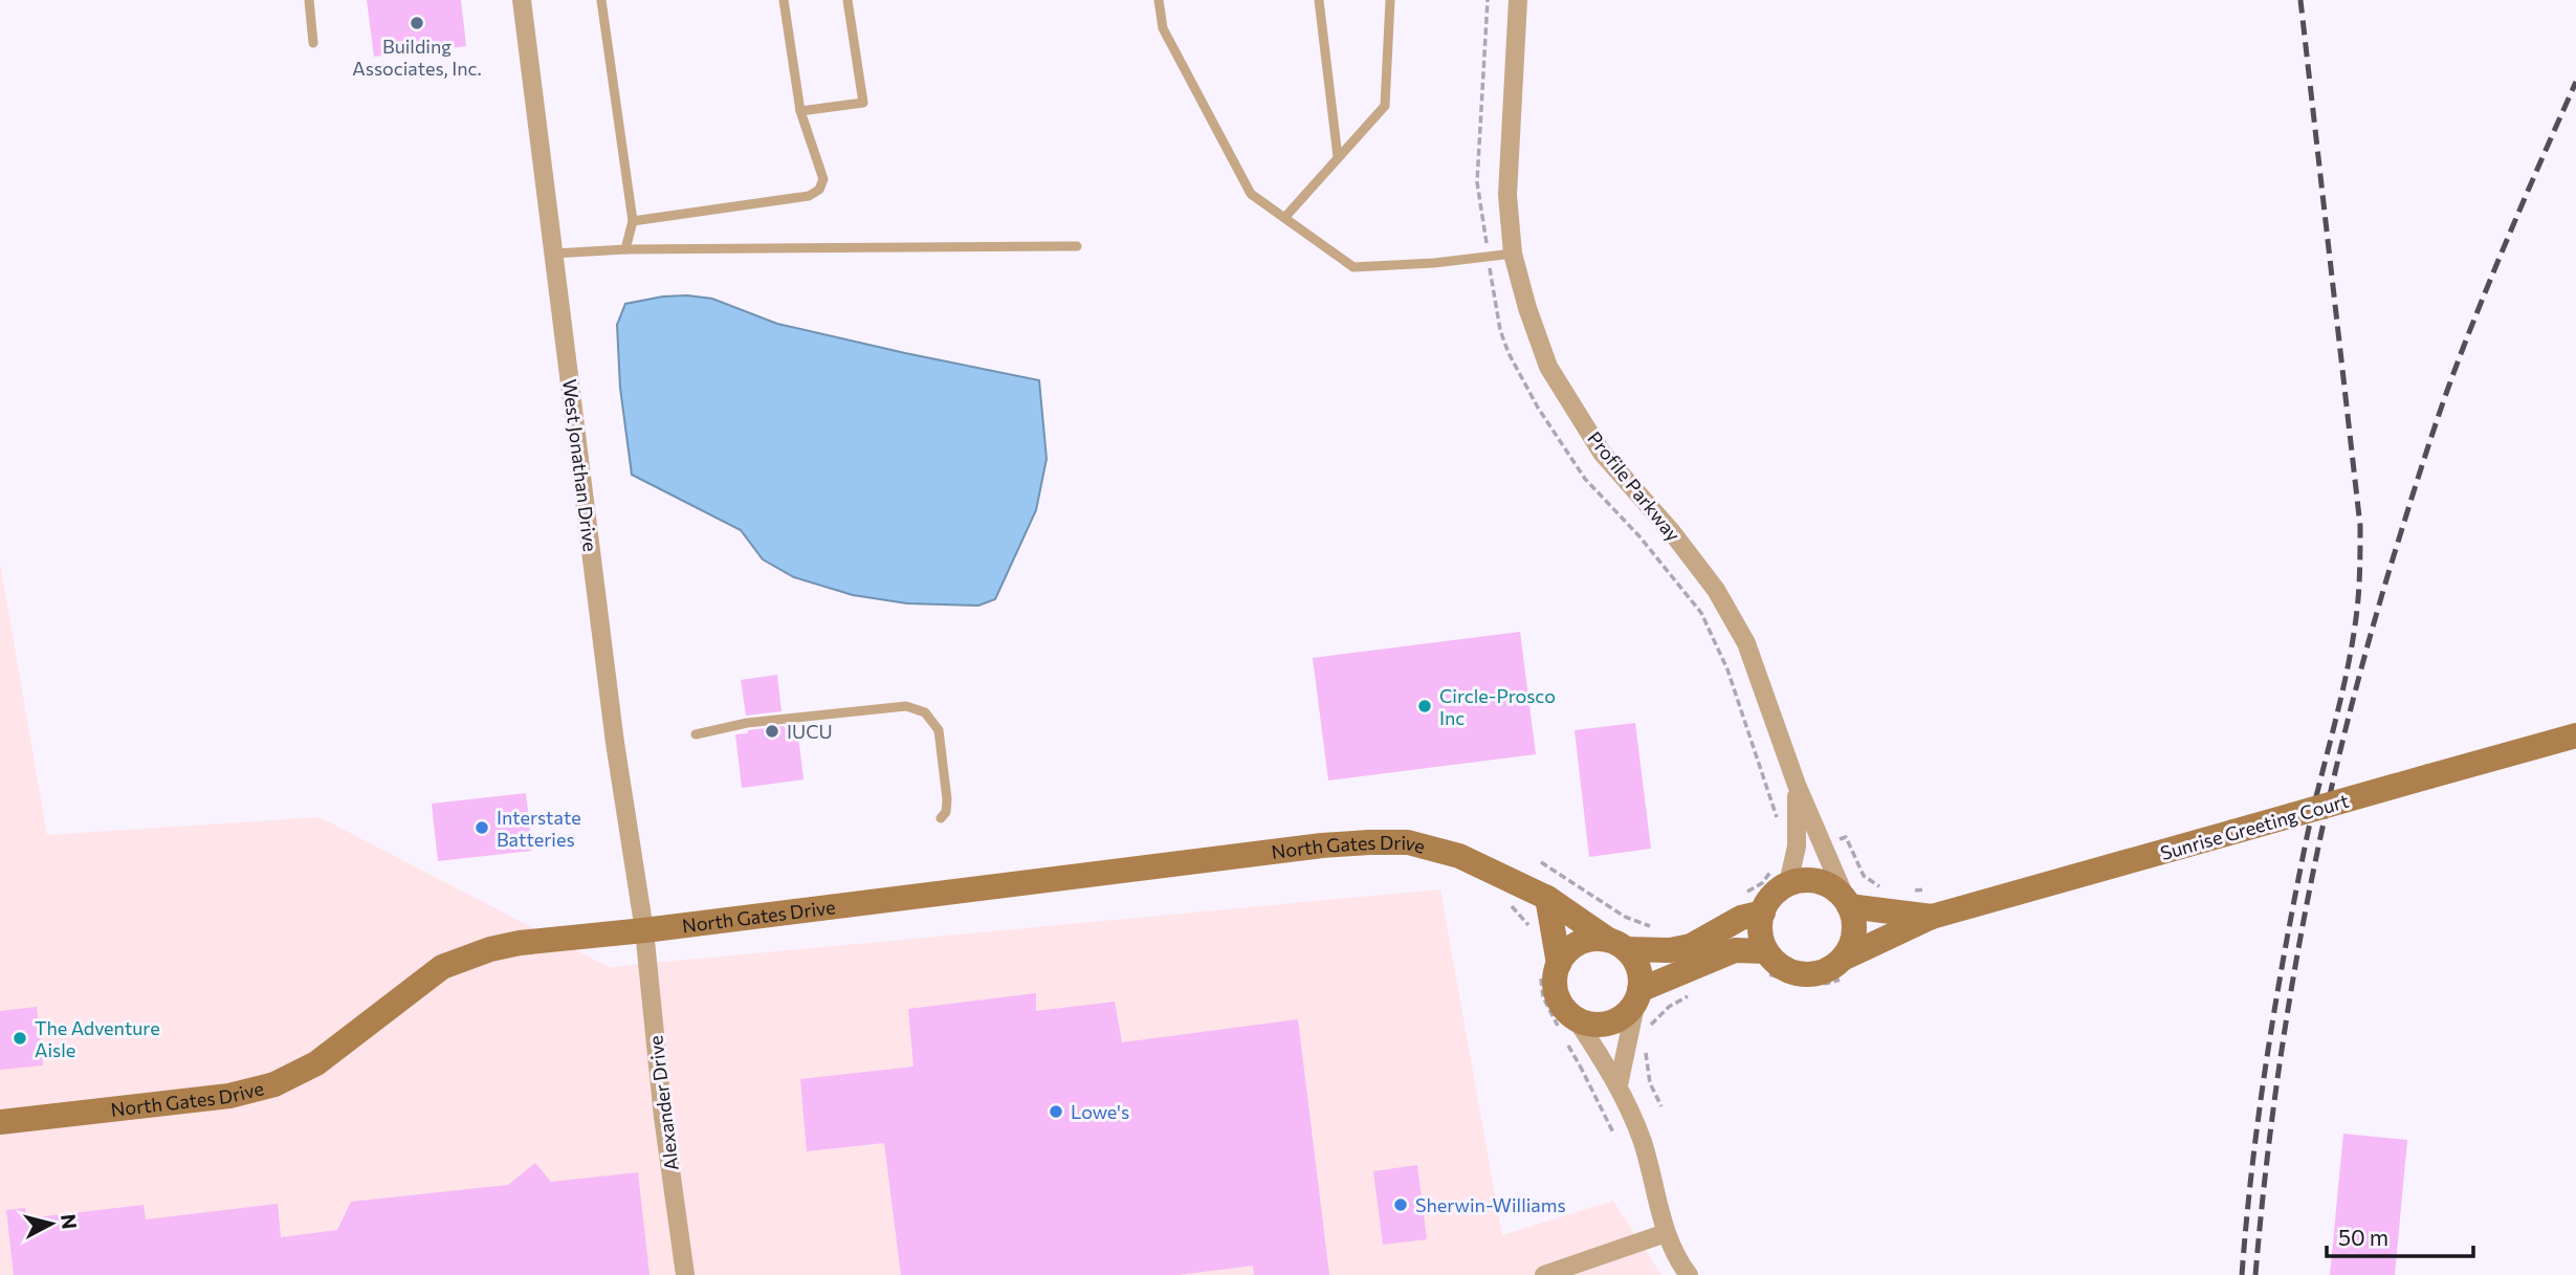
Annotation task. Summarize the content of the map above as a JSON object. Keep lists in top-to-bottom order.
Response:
{
  "streets": {
    "street": [
      "West Jonathan Drive",
      "Profile Parkway",
      "Sunrise Greeting Court",
      "North Gates Drive",
      "Alexander Drive"
    ]
  },
  "crossings": [
    ["West Jonathan Drive", "North Gates Drive"],
    ["West Jonathan Drive", "Alexander Drive"],
    ["Profile Parkway", "Sunrise Greeting Court"],
    ["North Gates Drive", "Alexander Drive"]
  ],
  "places": [
    "Building Associates, Inc.",
    "Circle-Prosco Inc",
    "IUCU",
    "Interstate Batteries",
    "The Adventure Aisle",
    "Lowe's",
    "Sherwin-Williams"
  ],
  "scale_bar": "50 m",
  "north": "right"
}
